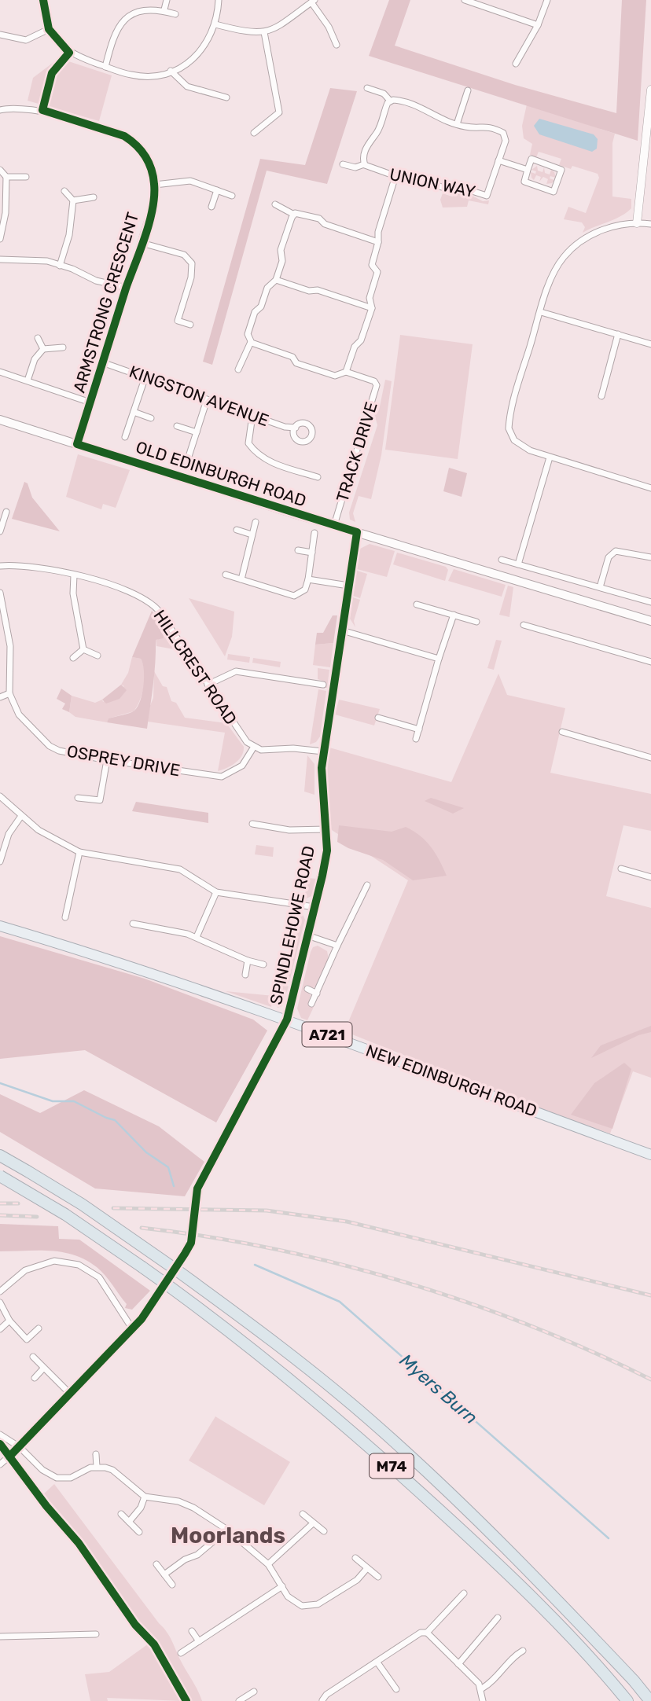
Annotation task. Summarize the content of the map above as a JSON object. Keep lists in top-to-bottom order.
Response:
{
  "streets": {
    "highway": ["M74"],
    "main road": ["OLD EDINBURGH ROAD", "A721", "NEW EDINBURGH ROAD"],
    "street": [
      "UNION WAY",
      "ARMSTRONG CRESCENT",
      "KINGSTON AVENUE",
      "TRACK DRIVE",
      "HILLCREST ROAD",
      "OSPREY DRIVE",
      "SPINDLEHOWE ROAD"
    ]
  },
  "crossings": [
    ["ARMSTRONG CRESCENT", "KINGSTON AVENUE"],
    ["ARMSTRONG CRESCENT", "OLD EDINBURGH ROAD"],
    ["TRACK DRIVE", "OLD EDINBURGH ROAD"],
    ["OLD EDINBURGH ROAD", "SPINDLEHOWE ROAD"],
    ["HILLCREST ROAD", "OSPREY DRIVE"],
    ["SPINDLEHOWE ROAD", "NEW EDINBURGH ROAD"]
  ],
  "districts": ["Moorlands"],
  "water": ["Myers Burn"]
}
